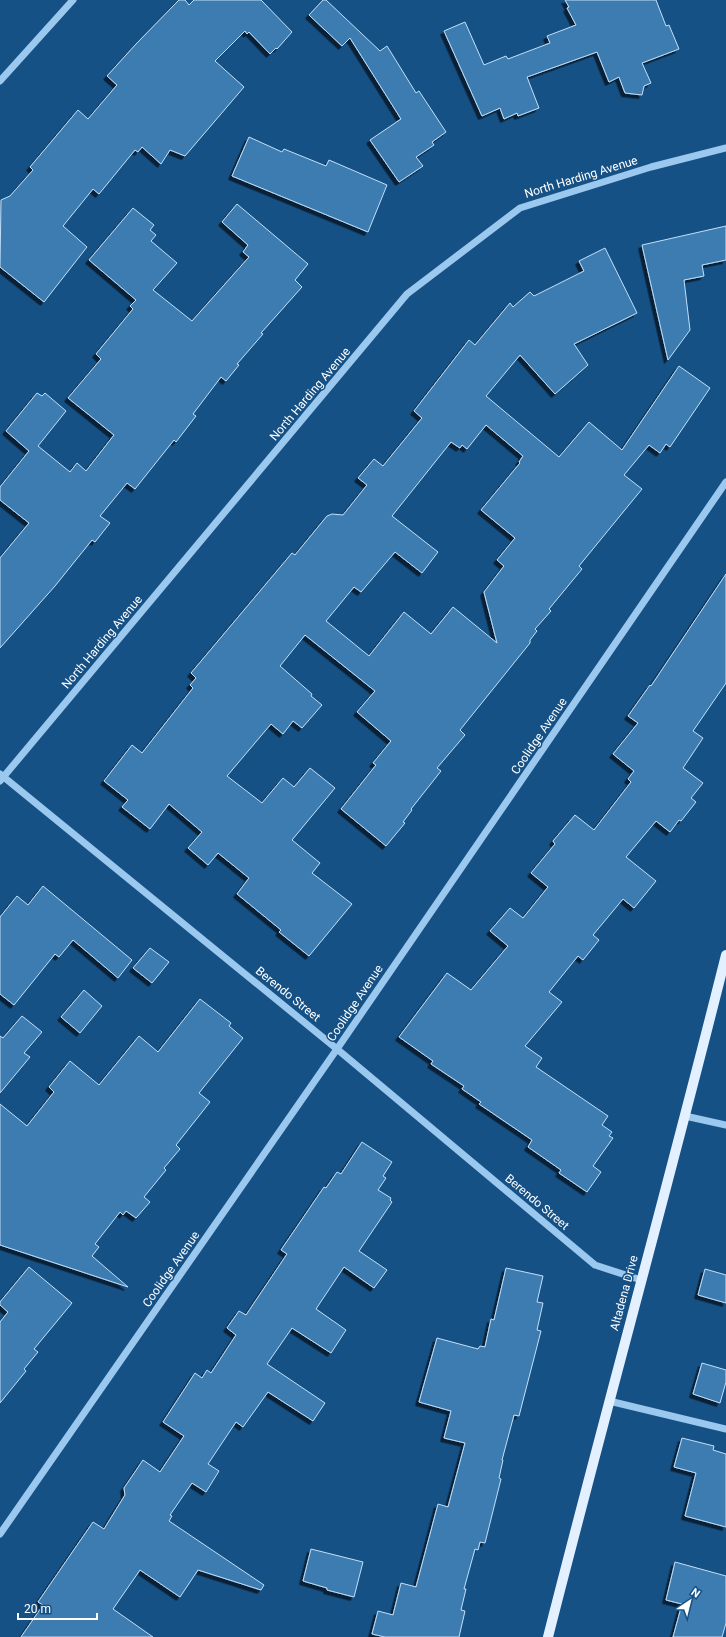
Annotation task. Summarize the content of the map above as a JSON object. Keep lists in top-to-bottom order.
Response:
{
  "streets": {
    "main road": ["Altadena Drive"],
    "street": ["North Harding Avenue", "Coolidge Avenue", "Berendo Street"]
  },
  "crossings": [
    ["North Harding Avenue", "Berendo Street"],
    ["Coolidge Avenue", "Berendo Street"],
    ["Berendo Street", "Altadena Drive"]
  ],
  "scale_bar": "20 m",
  "north": "top right"
}
